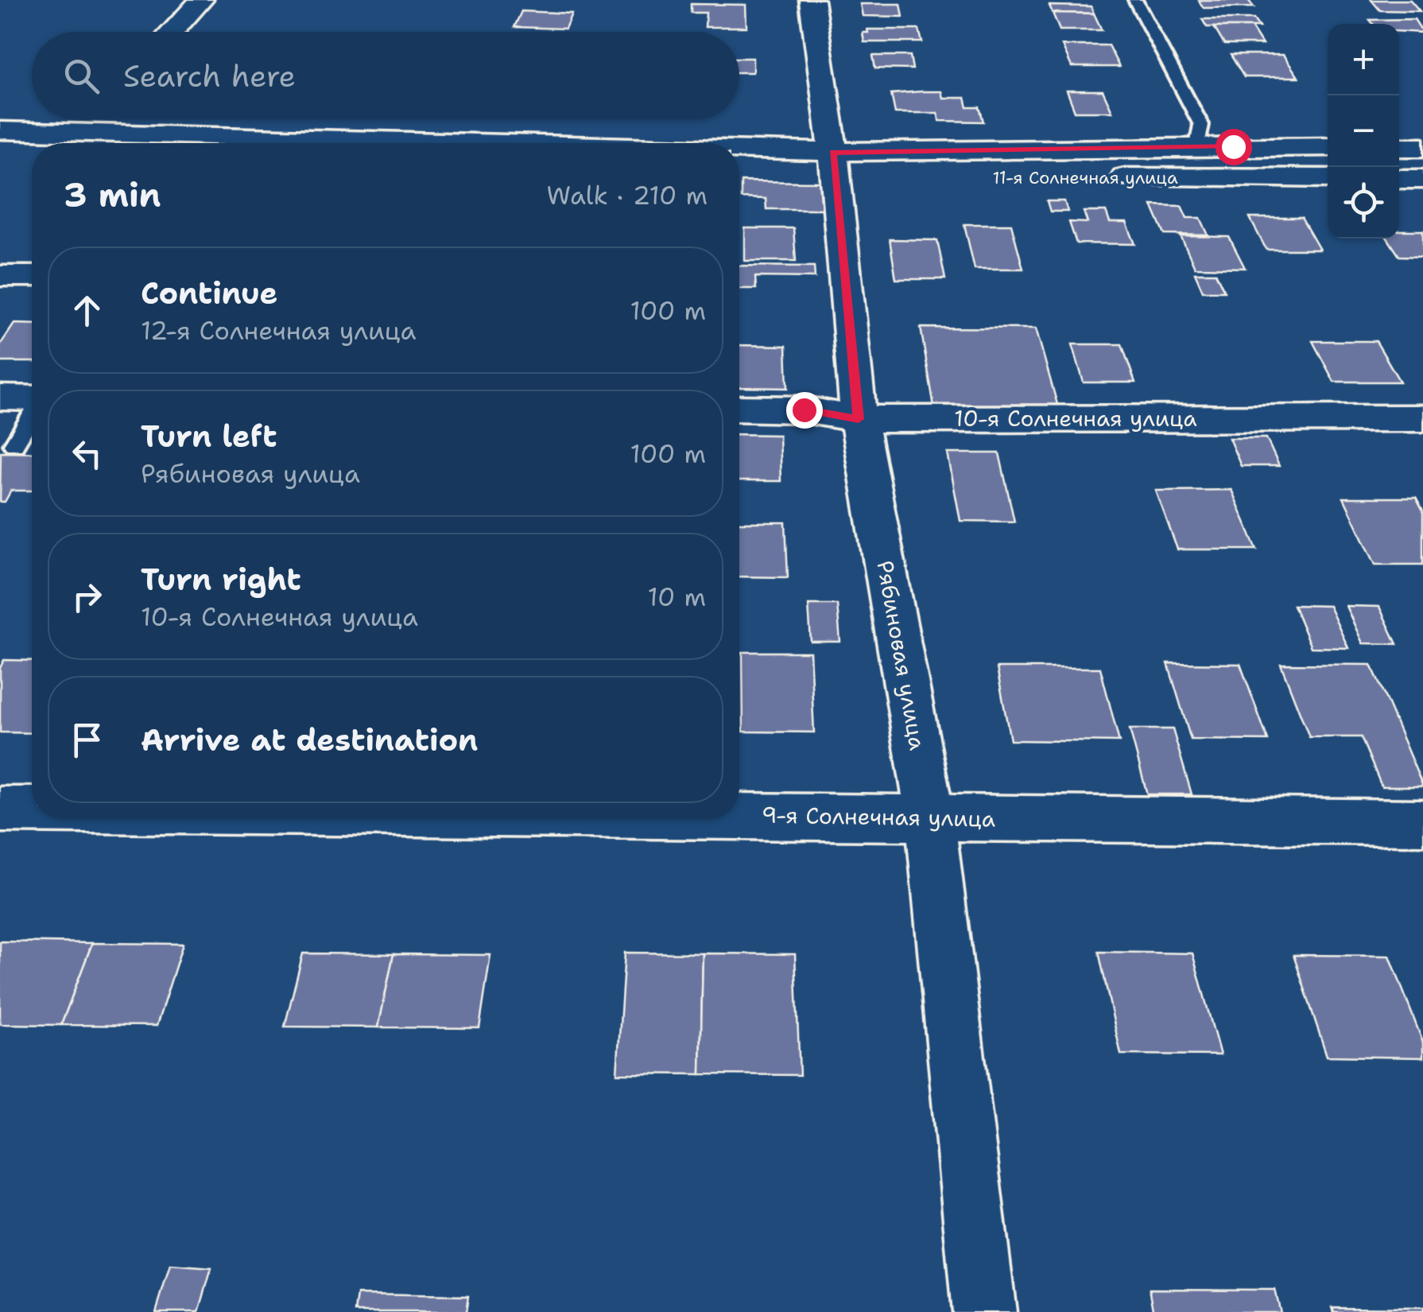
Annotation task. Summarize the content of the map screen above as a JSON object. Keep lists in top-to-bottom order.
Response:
{
  "streets": {
    "street": [
      "11-я Солнечная улица",
      "10-я Солнечная улица",
      "Рябиновая улица",
      "9-я Солнечная улица"
    ]
  },
  "crossings": [
    ["11-я Солнечная улица", "Рябиновая улица"],
    ["10-я Солнечная улица", "Рябиновая улица"],
    ["Рябиновая улица", "9-я Солнечная улица"]
  ],
  "page": {
    "map_buttons": ["+", "−"],
    "search": "Search here",
    "heading": ["3 min", "Walk · 210 m"],
    "list": [
      ["Continue", "12-я Солнечная улица", "100 m"],
      ["Turn left", "Рябиновая улица", "100 m"],
      ["Turn right", "10-я Солнечная улица", "10 m"],
      "Arrive at destination"
    ]
  }
}
